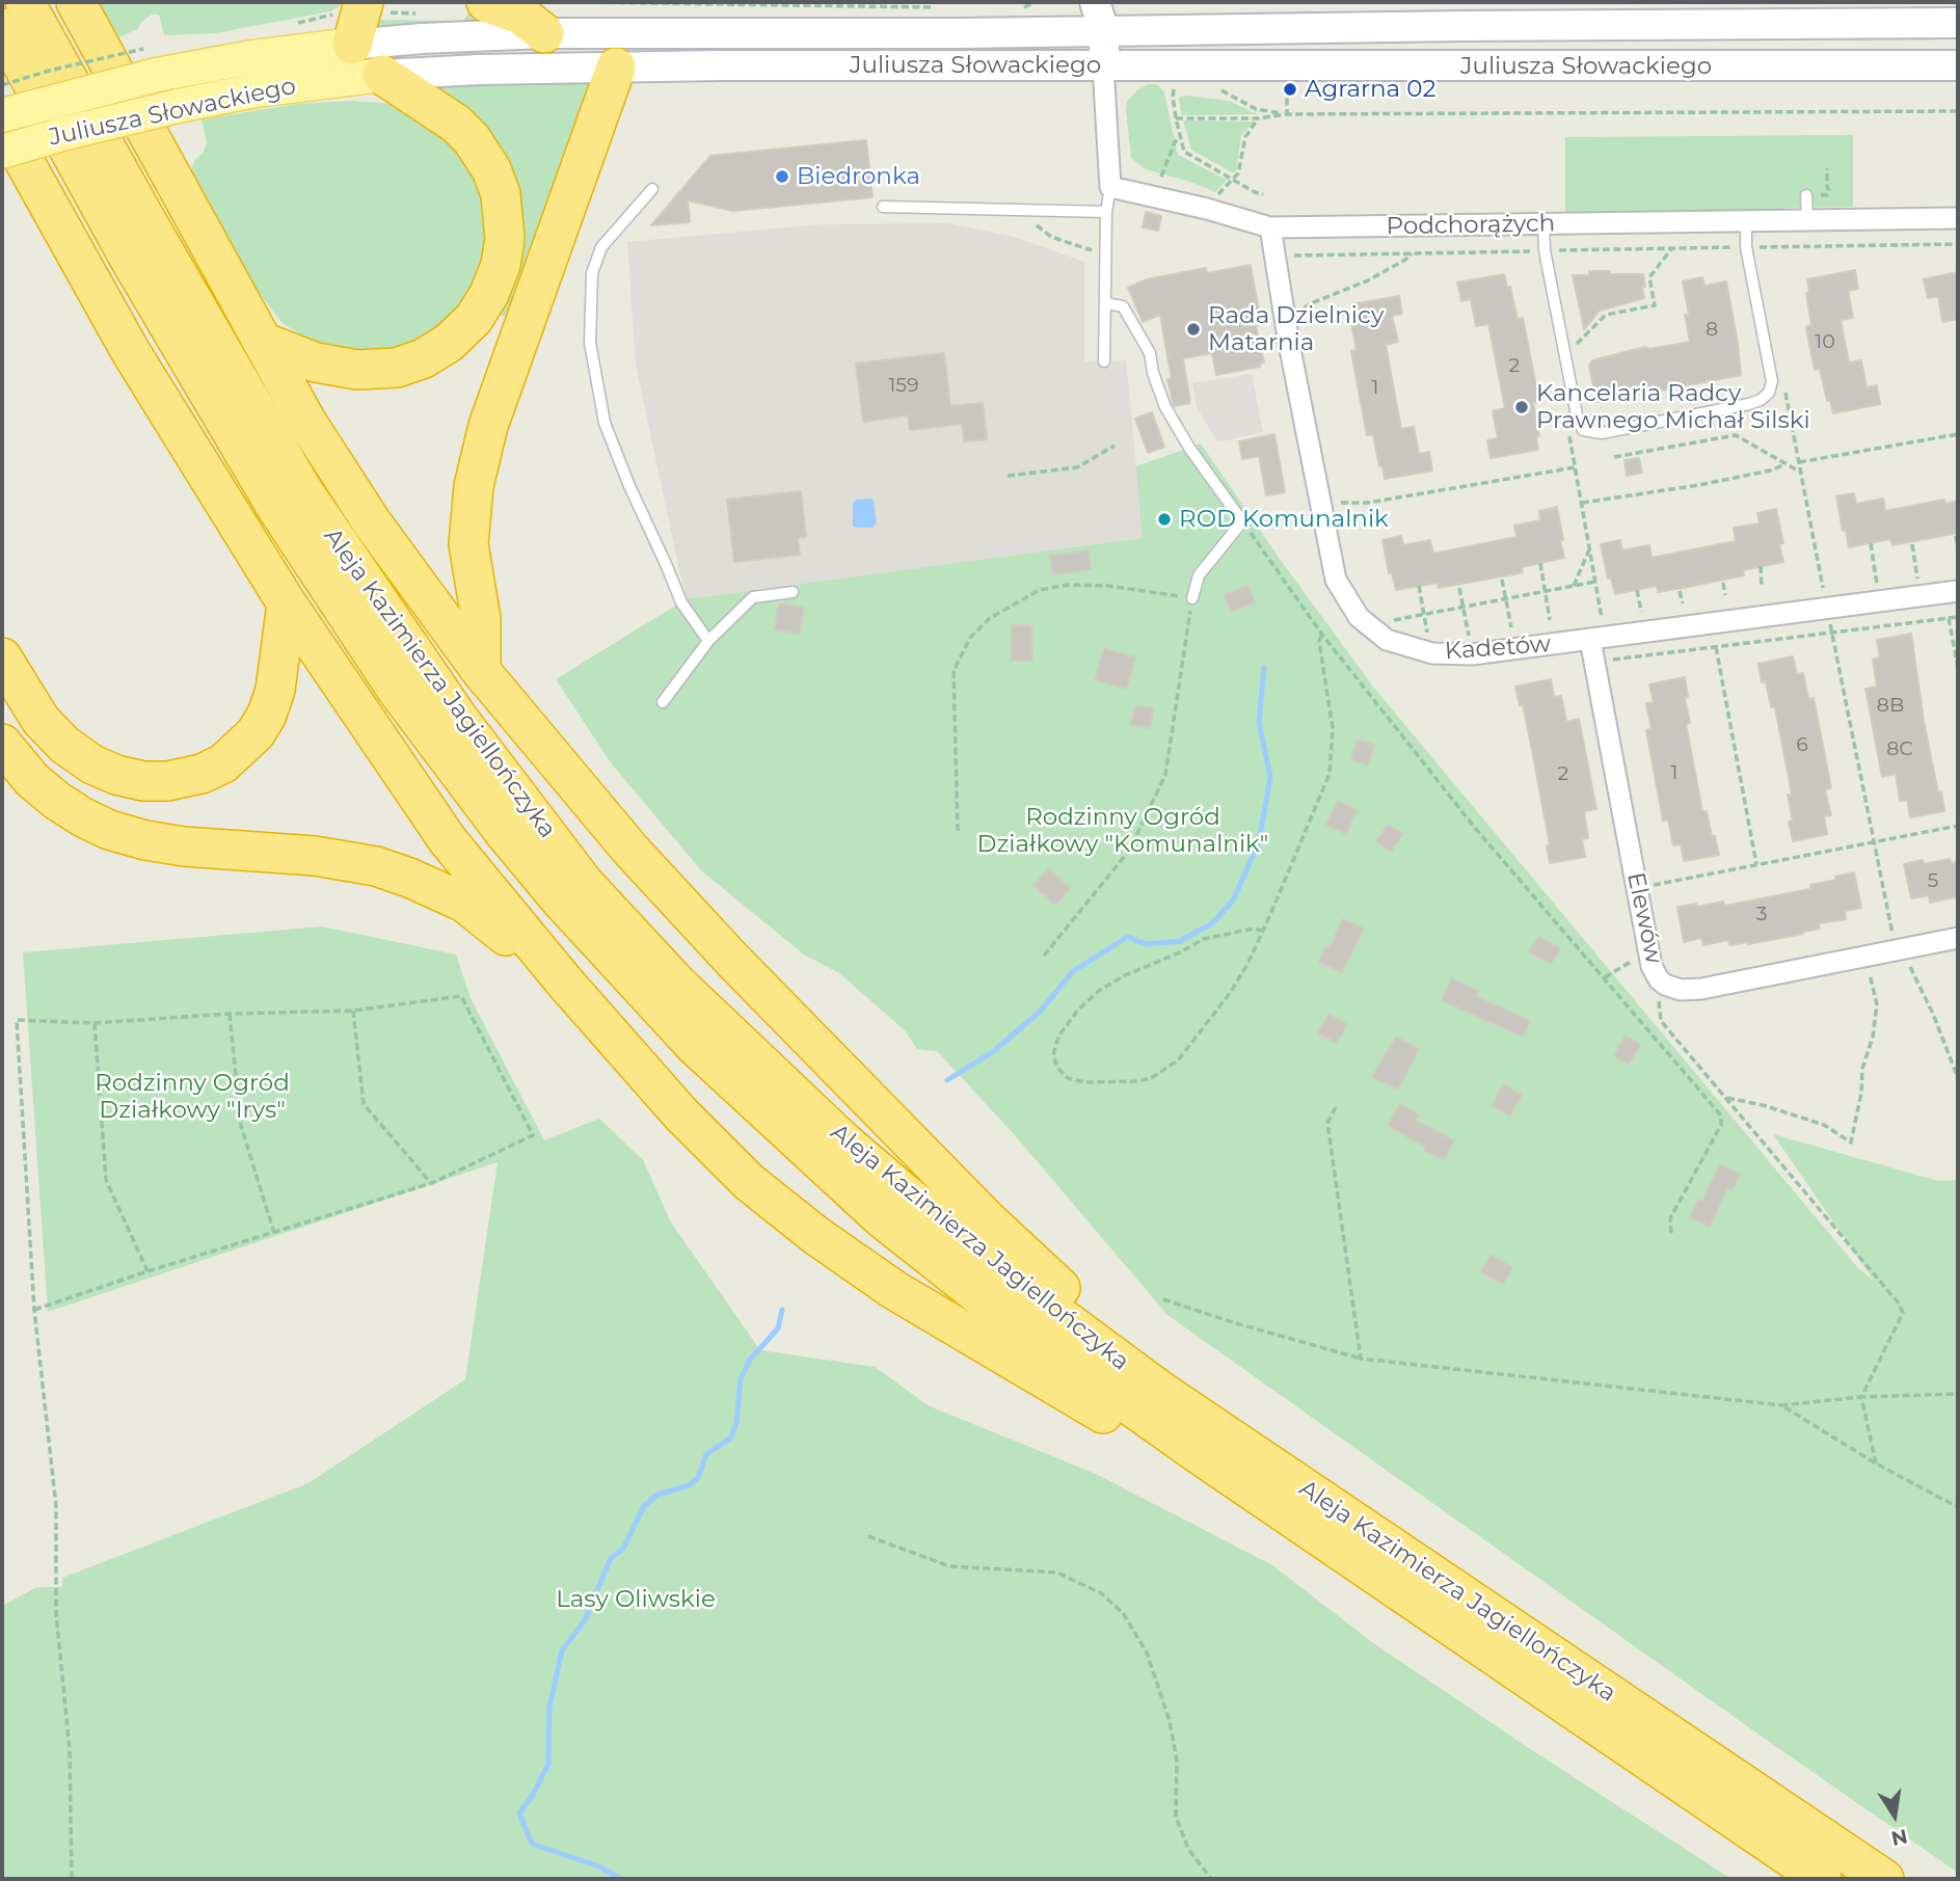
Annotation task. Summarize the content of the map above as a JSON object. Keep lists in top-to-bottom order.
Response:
{
  "streets": {
    "highway": ["Aleja Kazimierza Jagiellończyka"],
    "main road": ["Juliusza Słowackiego"],
    "street": ["Podchorążych", "Kadetów", "Elewów"]
  },
  "crossings": [
    ["Podchorążych", "Kadetów"],
    ["Kadetów", "Elewów"]
  ],
  "parks": ["Rodzinny Ogród Działkowy \"Komunalnik\"", "Rodzinny Ogród Działkowy \"Irys\"", "Lasy Oliwskie"],
  "places": [
    "Agrarna 02",
    "Biedronka",
    "Rada Dzielnicy Matarnia",
    "Kancelaria Radcy Prawnego Michał Silski",
    "ROD Komunalnik"
  ],
  "house_numbers": [
    "8",
    "10",
    "2",
    "159",
    "1",
    "8B",
    "6",
    "8C",
    "1",
    "2",
    "5",
    "3"
  ],
  "north": "bottom"
}
